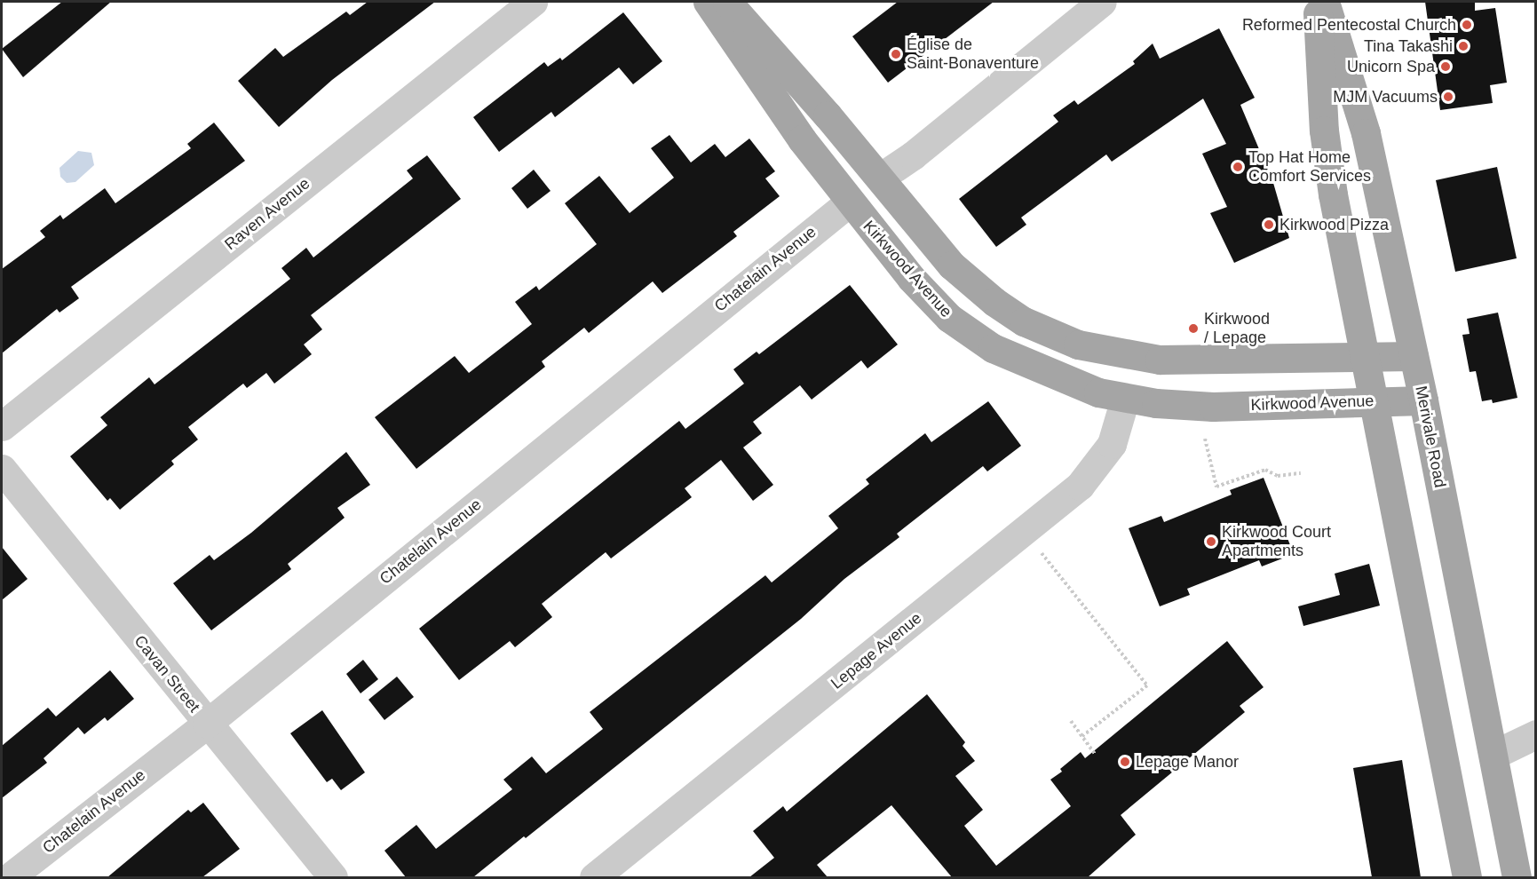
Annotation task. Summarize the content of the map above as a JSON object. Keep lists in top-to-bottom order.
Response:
{
  "streets": {
    "main road": ["Kirkwood Avenue", "Merivale Road"],
    "street": [
      "Raven Avenue",
      "Chatelain Avenue",
      "Lepage Avenue",
      "Cavan Street"
    ]
  },
  "crossings": [
    ["Chatelain Avenue", "Kirkwood Avenue"],
    ["Chatelain Avenue", "Cavan Street"],
    ["Kirkwood Avenue", "Merivale Road"],
    ["Kirkwood Avenue", "Lepage Avenue"]
  ],
  "places": [
    "Reformed Pentecostal Church",
    "Tina Takashi",
    "Église de Saint-Bonaventure",
    "Unicorn Spa",
    "MJM Vacuums",
    "Top Hat Home Comfort Services",
    "Kirkwood Pizza",
    "Kirkwood / Lepage",
    "Kirkwood Court Apartments",
    "Lepage Manor"
  ]
}
